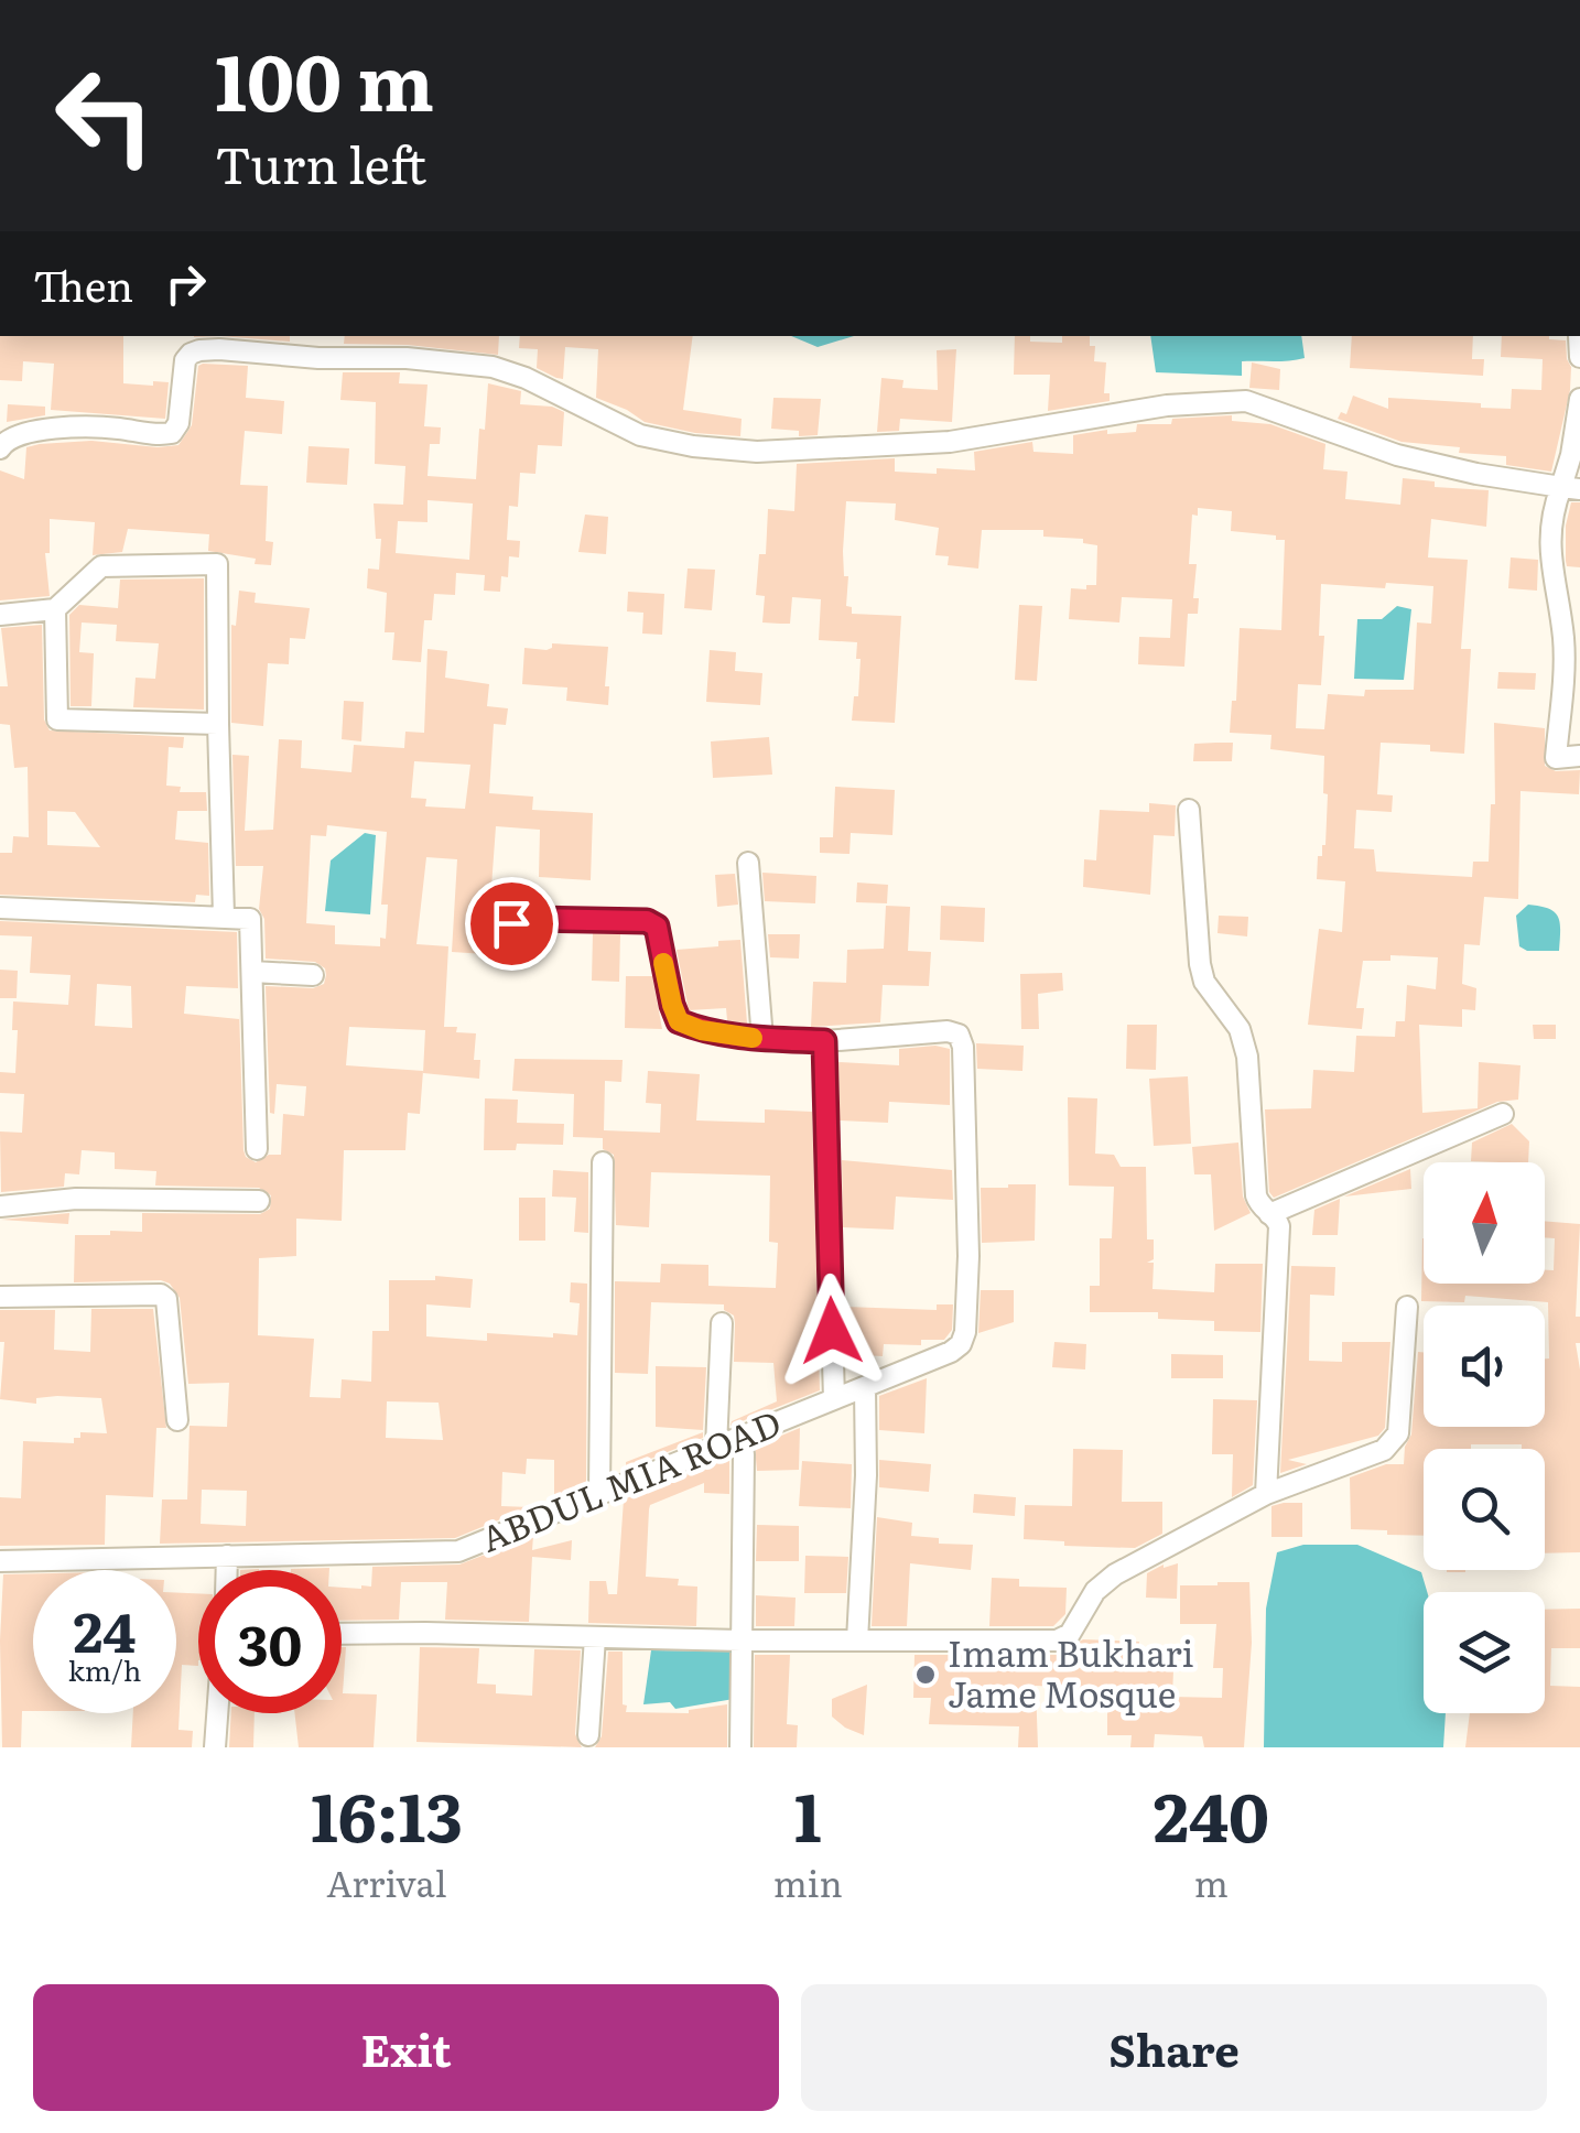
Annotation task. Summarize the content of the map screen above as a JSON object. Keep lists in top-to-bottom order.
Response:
{
  "streets": {
    "street": ["ABDUL MIA ROAD"]
  },
  "places": ["Imam Bukhari Jame Mosque"],
  "north": "top",
  "page": {
    "turn": ["100 m", "Turn left"],
    "then": "Then",
    "speed": "24 km/h",
    "limit": "30",
    "eta": [
      "16:13",
      "Arrival",
      "1",
      "min",
      "240",
      "m"
    ],
    "buttons": ["Exit", "Share"]
  }
}
